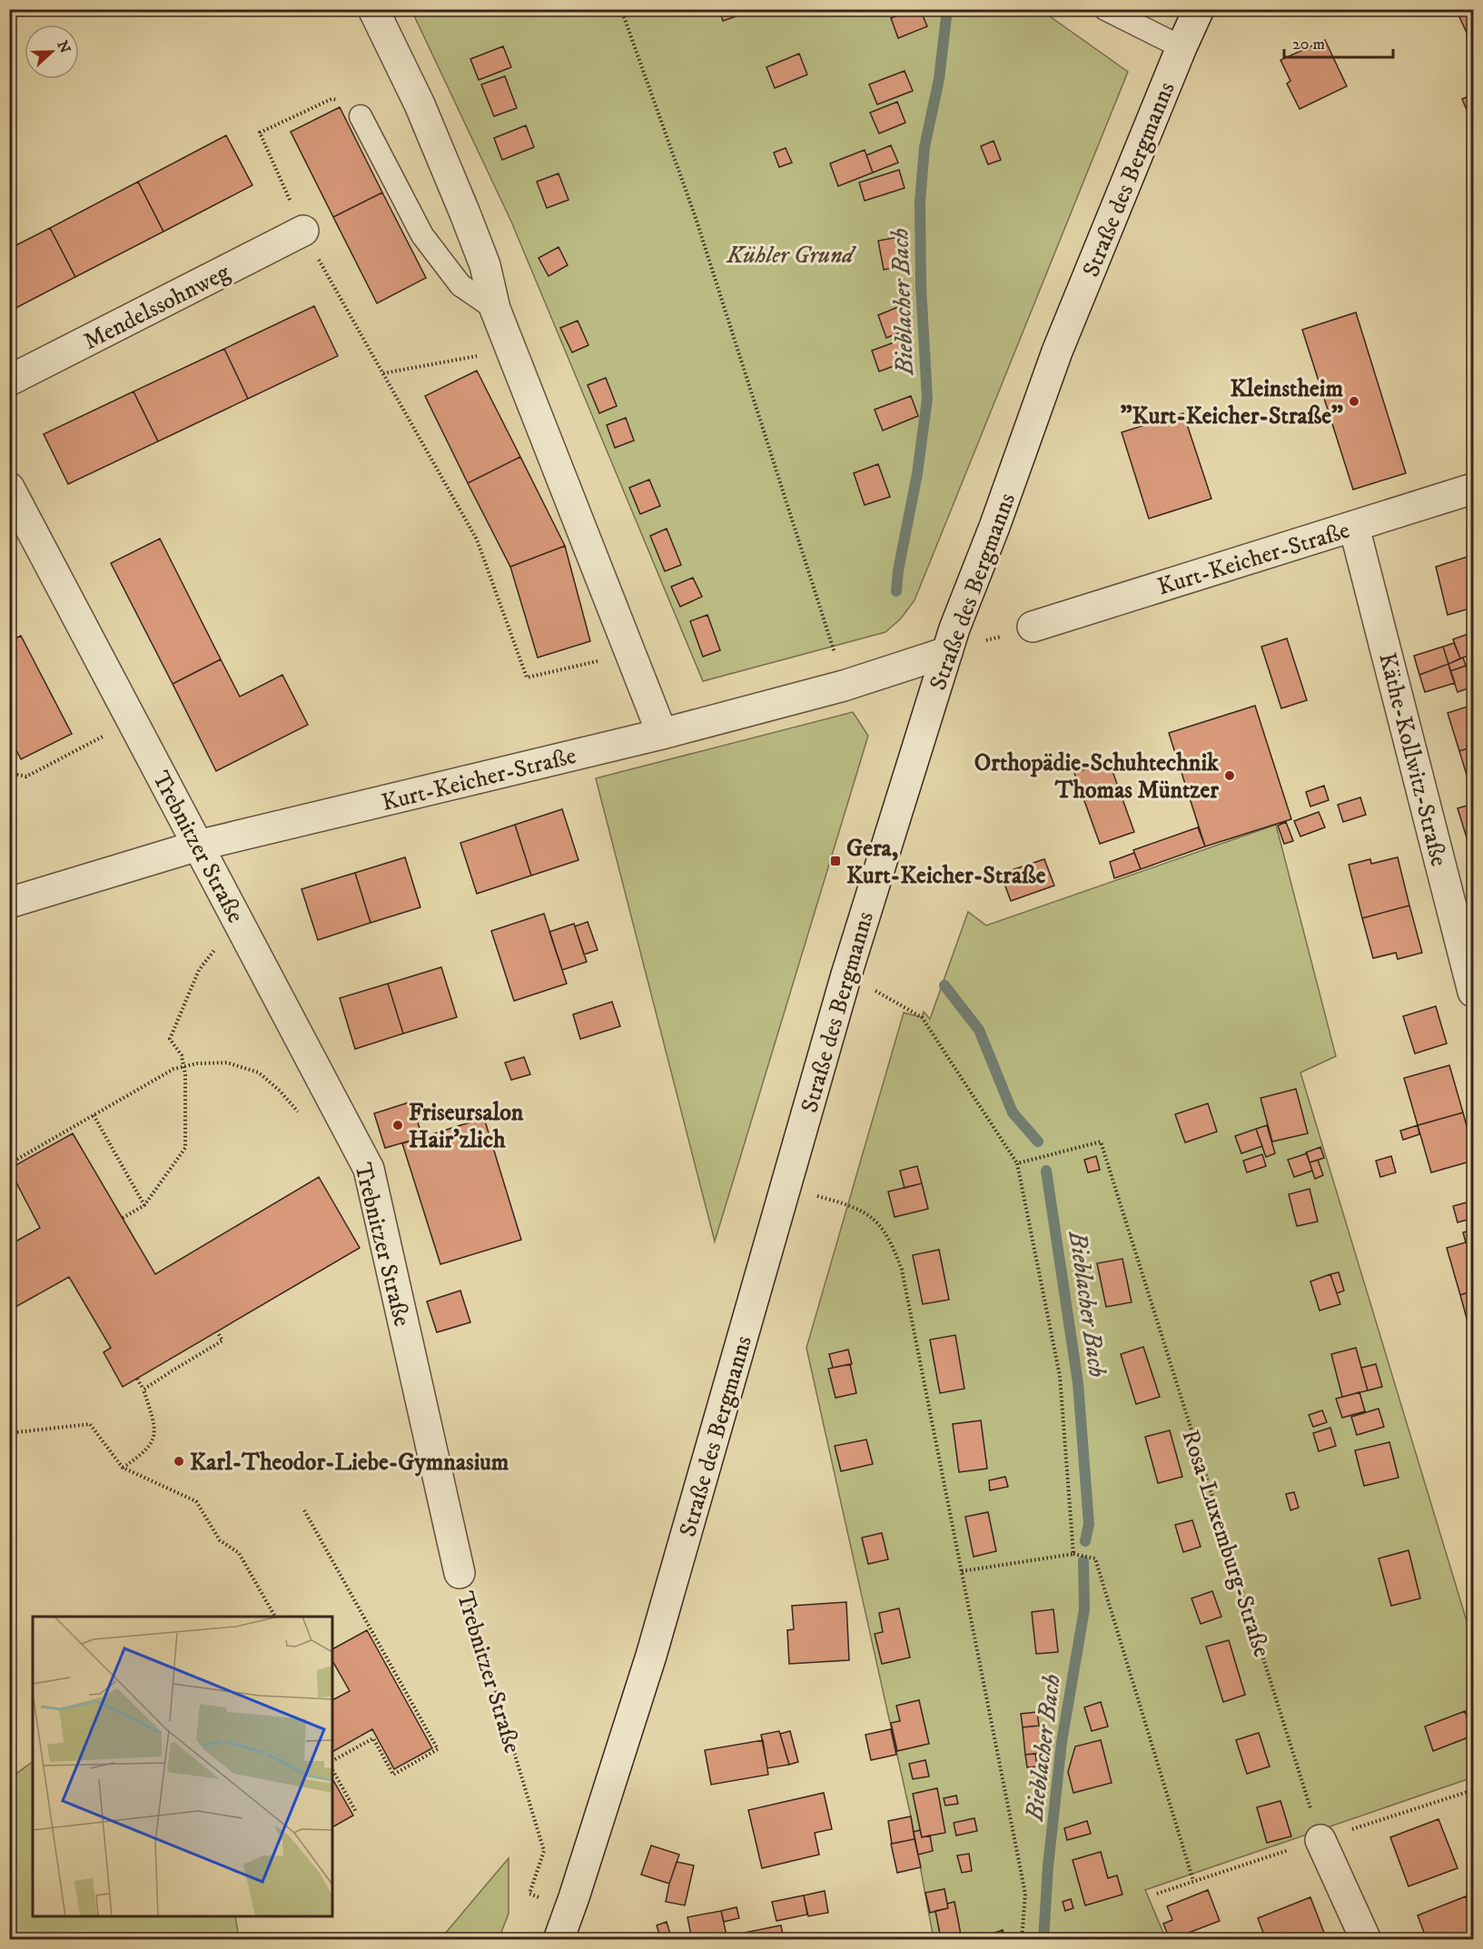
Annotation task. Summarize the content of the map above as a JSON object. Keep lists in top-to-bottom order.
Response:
{
  "streets": {
    "street": [
      "Straße des Bergmanns",
      "Mendelssohnweg",
      "Kurt-Keicher-Straße",
      "Käthe-Kollwitz-Straße",
      "Trebnitzer Straße"
    ],
    "path": ["Rosa-Luxemburg-Straße"]
  },
  "crossings": [
    ["Straße des Bergmanns", "Kurt-Keicher-Straße"],
    ["Straße des Bergmanns", "Trebnitzer Straße"],
    ["Kurt-Keicher-Straße", "Käthe-Kollwitz-Straße"],
    ["Kurt-Keicher-Straße", "Trebnitzer Straße"]
  ],
  "water": ["Bieblacher Bach"],
  "parks": ["Kühler Grund"],
  "places": {
    "other": [
      "Kleinstheim \"Kurt-Keicher-Straße\"",
      "Orthopädie-Schuhtechnik Thomas Müntzer",
      "Friseursalon Hair'zlich",
      "Karl-Theodor-Liebe-Gymnasium"
    ],
    "transit": ["Gera, Kurt-Keicher-Straße"]
  },
  "scale_bar": "20 m",
  "north": "right"
}
